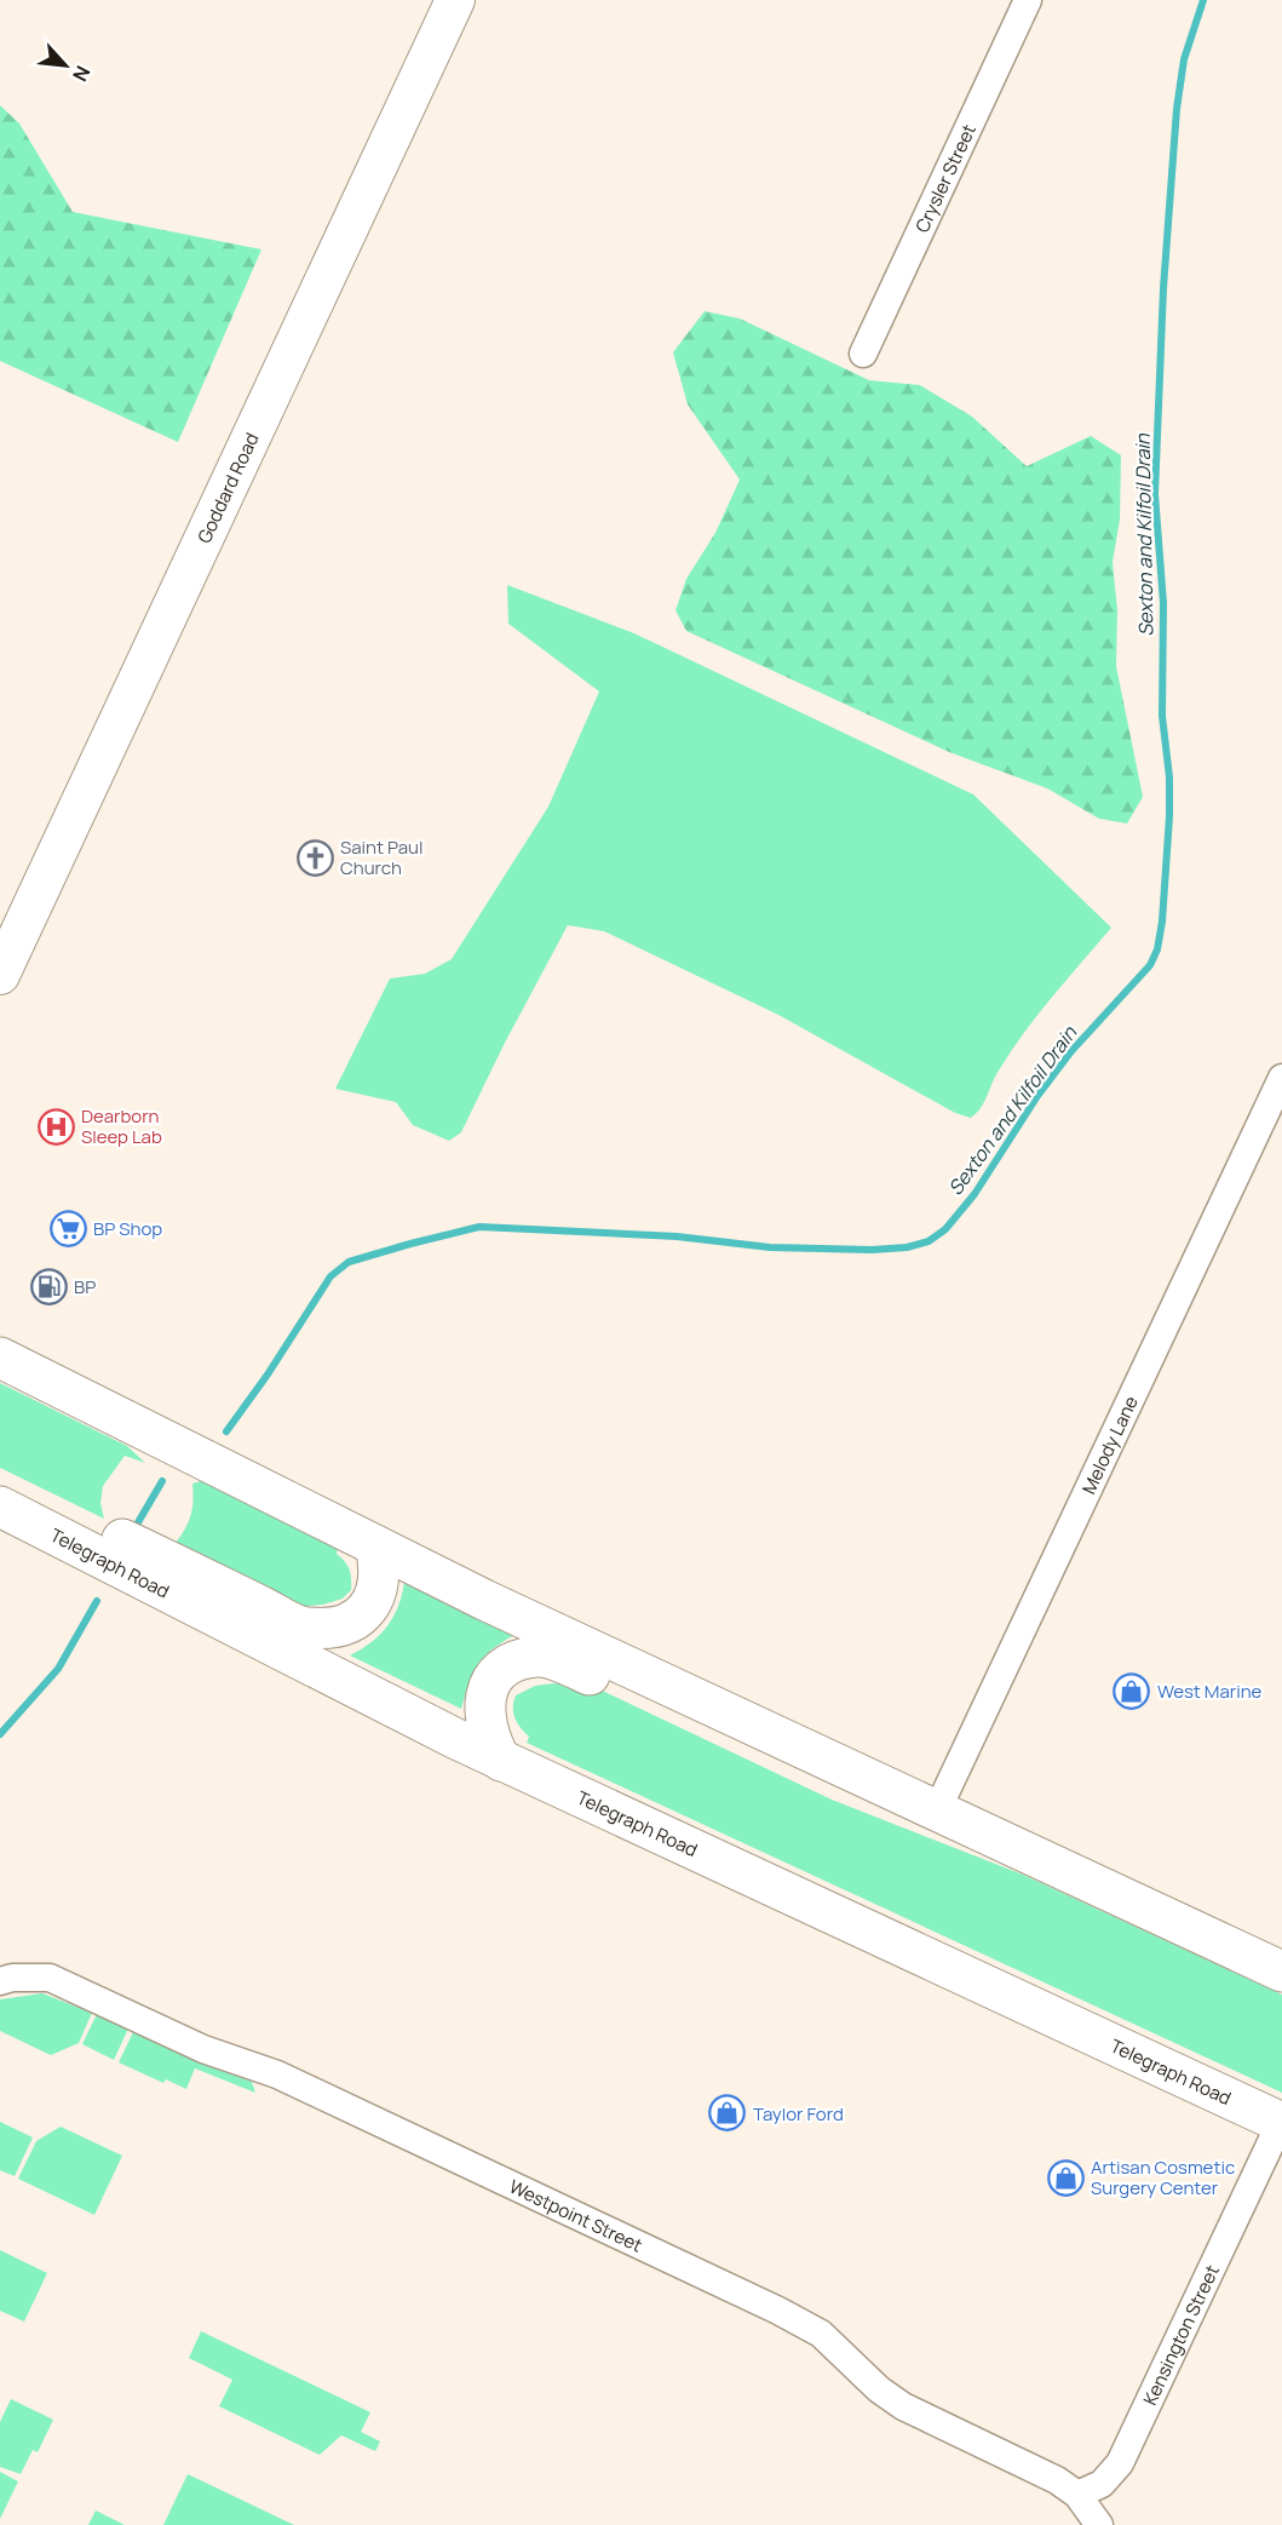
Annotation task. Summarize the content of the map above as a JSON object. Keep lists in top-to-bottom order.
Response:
{
  "streets": {
    "main road": ["Goddard Road", "Telegraph Road"],
    "street": [
      "Crysler Street",
      "Melody Lane",
      "Westpoint Street",
      "Kensington Street"
    ]
  },
  "crossings": [
    ["Telegraph Road", "Kensington Street"],
    ["Westpoint Street", "Kensington Street"]
  ],
  "water": ["Sexton and Kilfoil Drain"],
  "places": {
    "church": ["Saint Paul Church"],
    "hospital": ["Dearborn Sleep Lab"],
    "supermarket": ["BP Shop"],
    "fuel station": ["BP"],
    "shop": ["West Marine", "Taylor Ford", "Artisan Cosmetic Surgery Center"]
  },
  "north": "bottom right"
}
